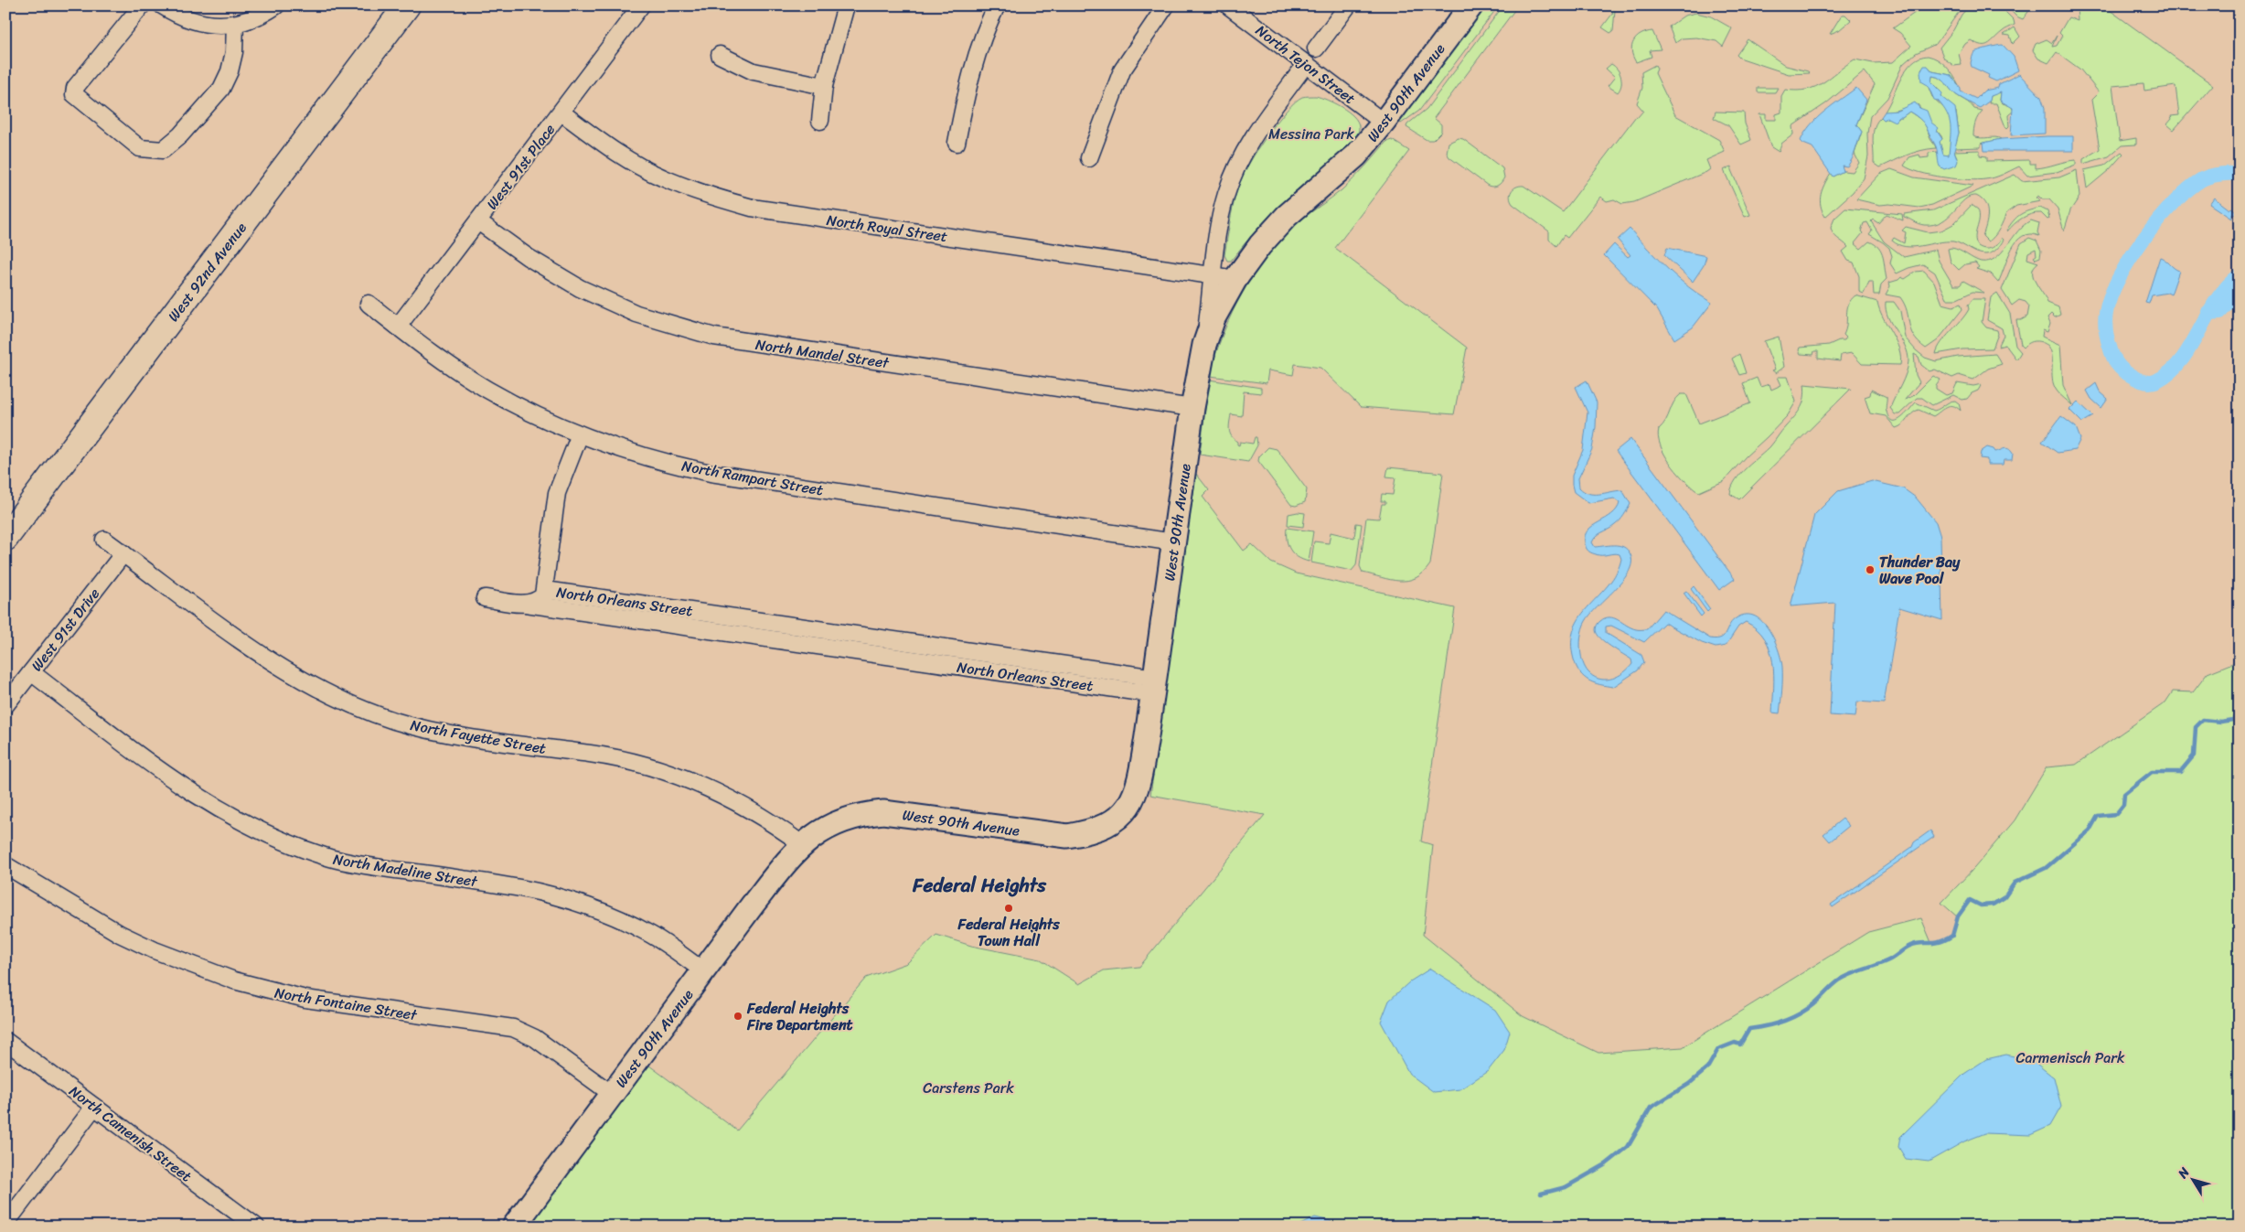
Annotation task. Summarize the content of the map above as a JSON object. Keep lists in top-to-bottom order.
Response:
{
  "streets": {
    "main road": ["West 92nd Avenue"],
    "street": [
      "North Tejon Street",
      "West 90th Avenue",
      "West 91st Place",
      "North Royal Street",
      "North Mandel Street",
      "North Rampart Street",
      "North Orleans Street",
      "West 91st Drive",
      "North Fayette Street",
      "North Madeline Street",
      "North Fontaine Street",
      "North Camenish Street"
    ]
  },
  "crossings": [
    ["North Tejon Street", "West 90th Avenue"],
    ["West 90th Avenue", "North Royal Street"],
    ["West 90th Avenue", "North Mandel Street"],
    ["West 90th Avenue", "North Rampart Street"],
    ["West 90th Avenue", "North Orleans Street"],
    ["West 90th Avenue", "North Fayette Street"],
    ["West 90th Avenue", "North Madeline Street"],
    ["West 90th Avenue", "North Fontaine Street"],
    ["West 91st Place", "North Royal Street"],
    ["West 91st Place", "North Mandel Street"],
    ["West 91st Place", "North Rampart Street"],
    ["West 91st Drive", "North Fayette Street"],
    ["West 91st Drive", "North Madeline Street"]
  ],
  "districts": ["Federal Heights"],
  "parks": ["Messina Park", "Carmenisch Park", "Carstens Park"],
  "places": ["Thunder Bay Wave Pool", "Federal Heights Town Hall", "Federal Heights Fire Department"],
  "north": "top left"
}
